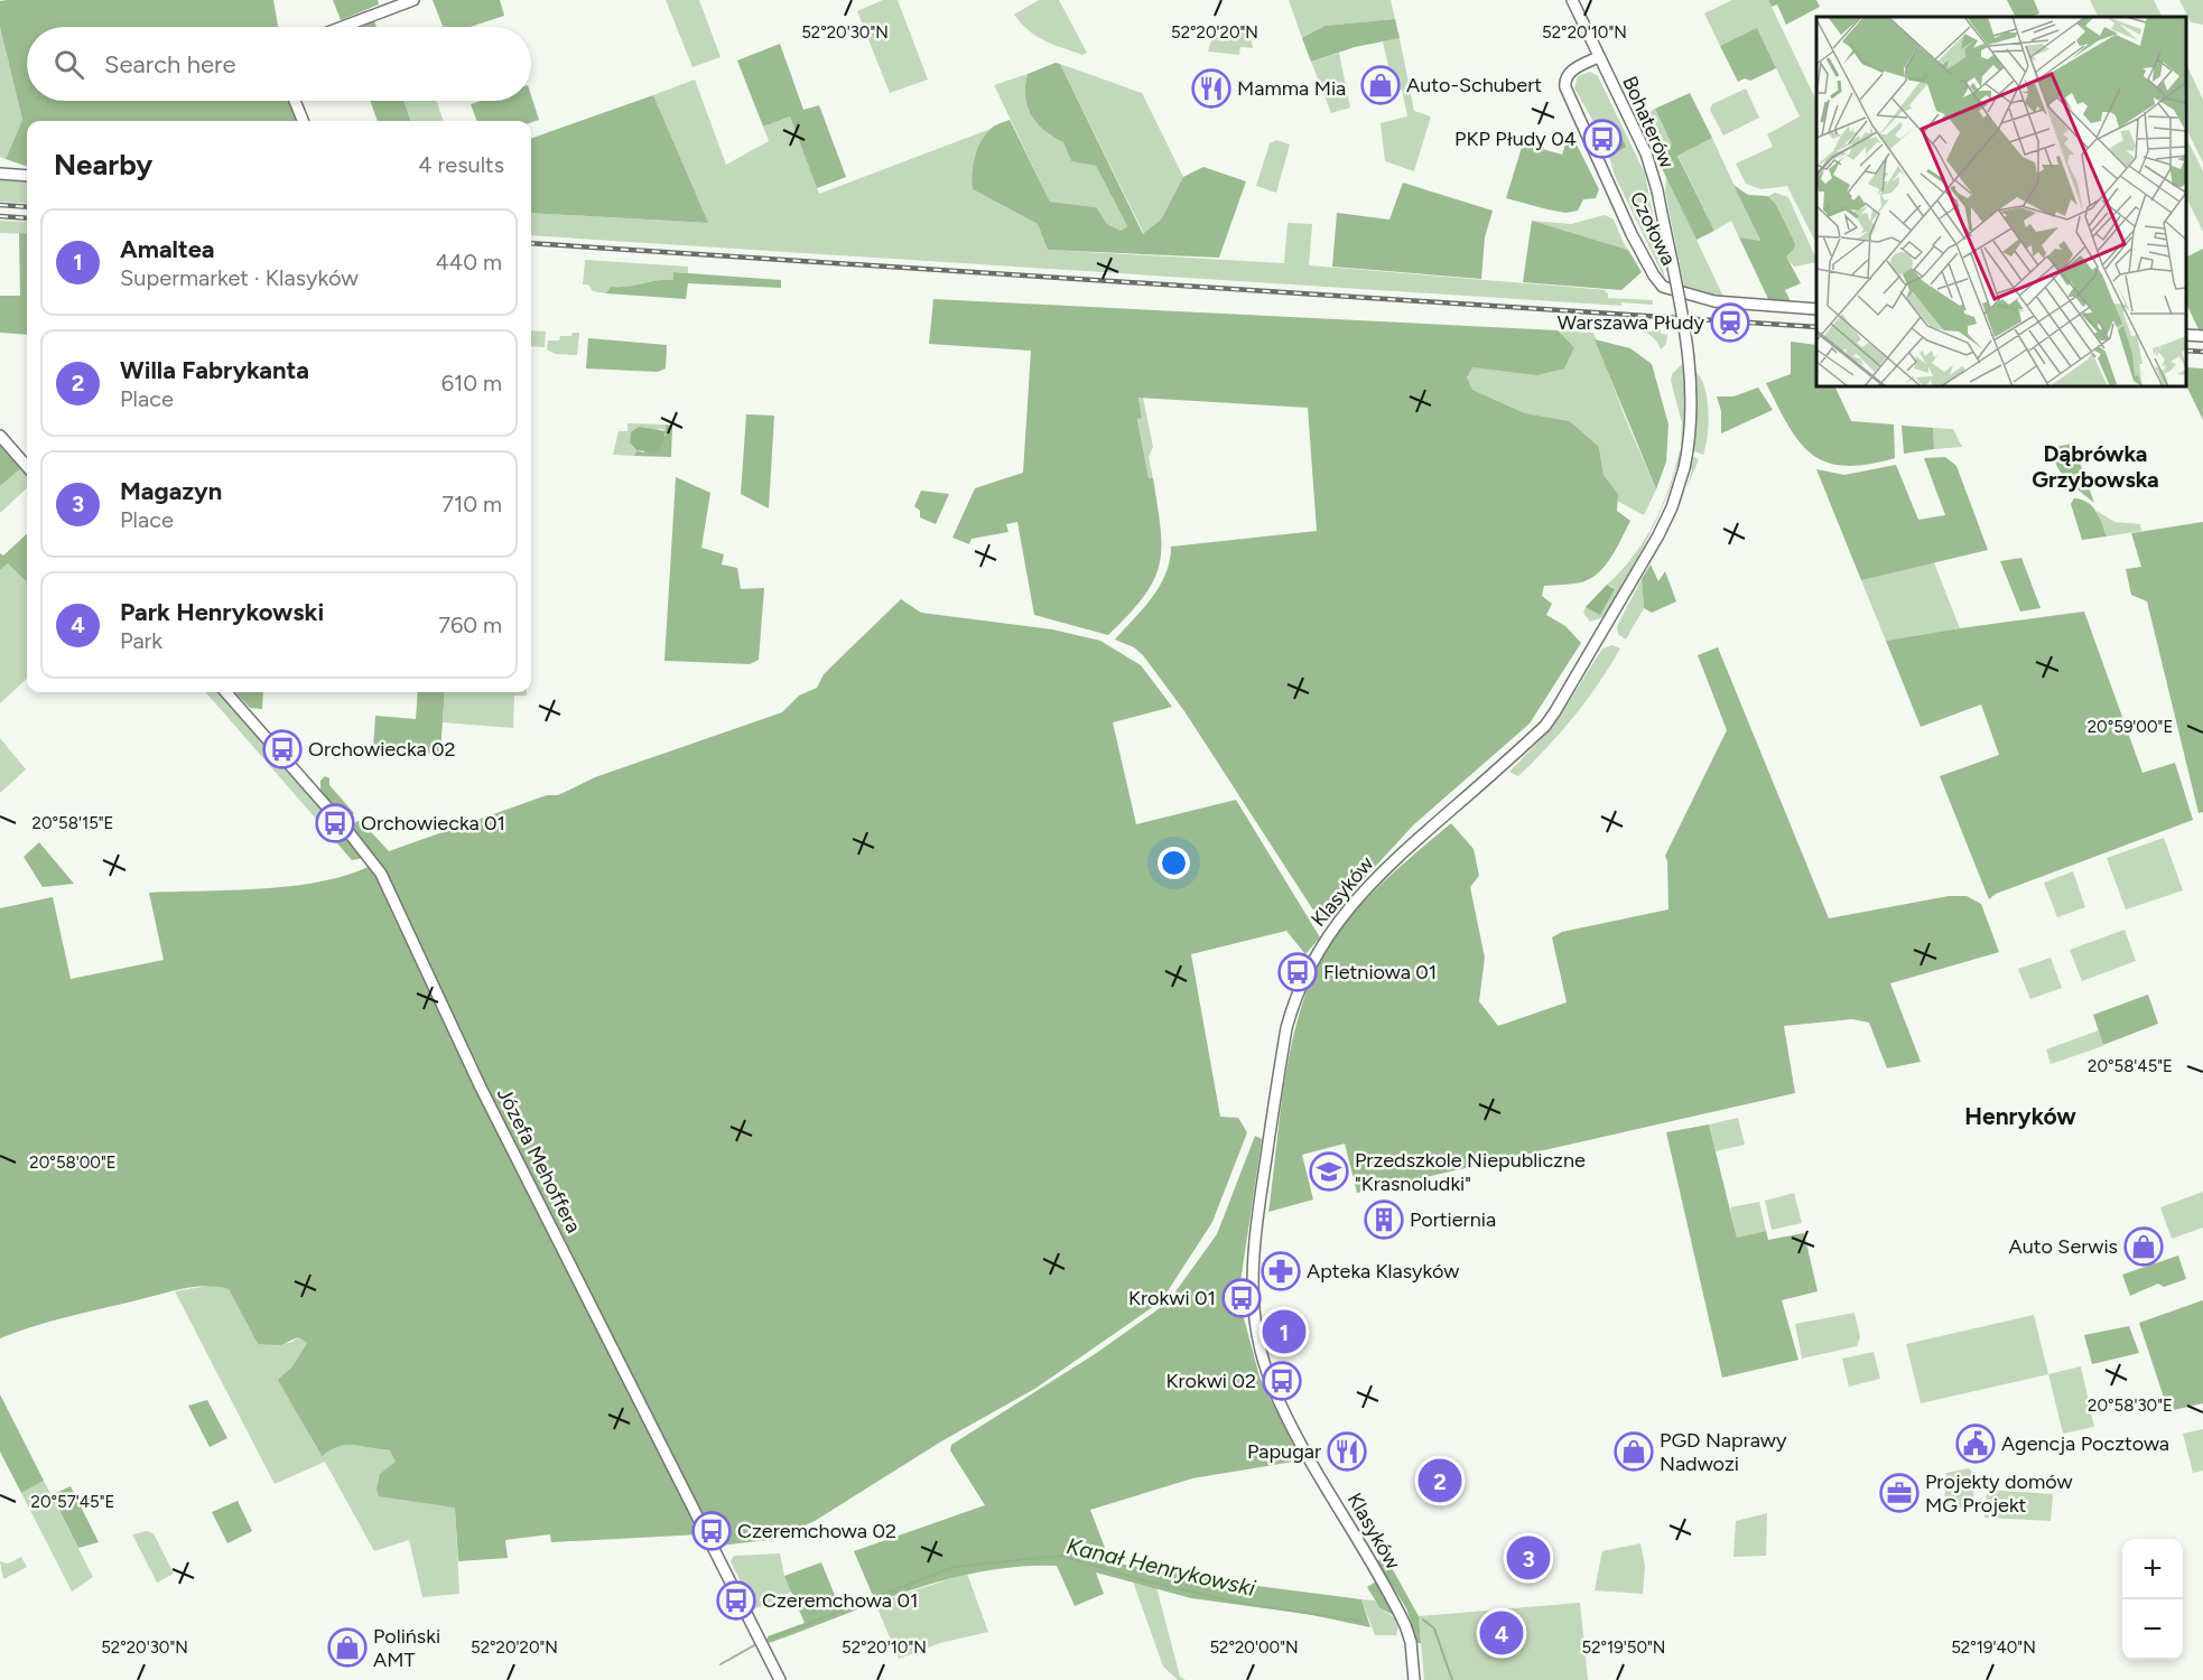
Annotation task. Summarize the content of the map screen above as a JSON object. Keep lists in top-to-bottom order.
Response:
{
  "streets": {
    "street": [
      "Bohaterów",
      "Czołowa",
      "Klasyków",
      "Józefa Mehoffera"
    ]
  },
  "crossings": [
    ["Bohaterów", "Czołowa"],
    ["Bohaterów", "Klasyków"]
  ],
  "districts": ["Dąbrówka Grzybowska", "Henryków"],
  "water": ["Kanał Henrykowski"],
  "places": {
    "shop": [
      "Auto-Schubert",
      "Auto Serwis",
      "PGD Naprawy Nadwozi",
      "Poliński AMT"
    ],
    "restaurant": ["Mamma Mia", "Papugar"],
    "bus stop": [
      "PKP Płudy 04",
      "Orchowiecka 02",
      "Orchowiecka 01",
      "Fletniowa 01",
      "Krokwi 01",
      "Krokwi 02",
      "Czeremchowa 02",
      "Czeremchowa 01"
    ],
    "station": ["Warszawa Płudy"],
    "school or university": ["Przedszkole Niepubliczne \"Krasnoludki\""],
    "building": ["Portiernia"],
    "pharmacy": ["Apteka Klasyków"],
    "public building": ["Agencja Pocztowa"],
    "office": ["Projekty domów MG Projekt"]
  },
  "page": {
    "search": "Search here",
    "heading": ["Nearby", "4 results"],
    "list": [
      {
        "mark": "1",
        "name": "Amaltea",
        "note": "Supermarket · Klasyków",
        "value": "440 m"
      },
      {
        "mark": "2",
        "name": "Willa Fabrykanta",
        "note": "Place",
        "value": "610 m"
      },
      {
        "mark": "3",
        "name": "Magazyn",
        "note": "Place",
        "value": "710 m"
      },
      {
        "mark": "4",
        "name": "Park Henrykowski",
        "note": "Park",
        "value": "760 m"
      }
    ],
    "pins": [
      "1",
      "2",
      "3",
      "4"
    ],
    "map_buttons": ["+", "−"]
  },
  "coordinates": [
    "52°20'30\"N",
    "52°20'20\"N",
    "52°20'10\"N",
    "20°59'00\"E",
    "20°58'15\"E",
    "20°58'45\"E",
    "20°58'00\"E",
    "20°58'30\"E",
    "20°57'45\"E",
    "52°20'00\"N",
    "52°19'50\"N",
    "52°19'40\"N"
  ]
}
